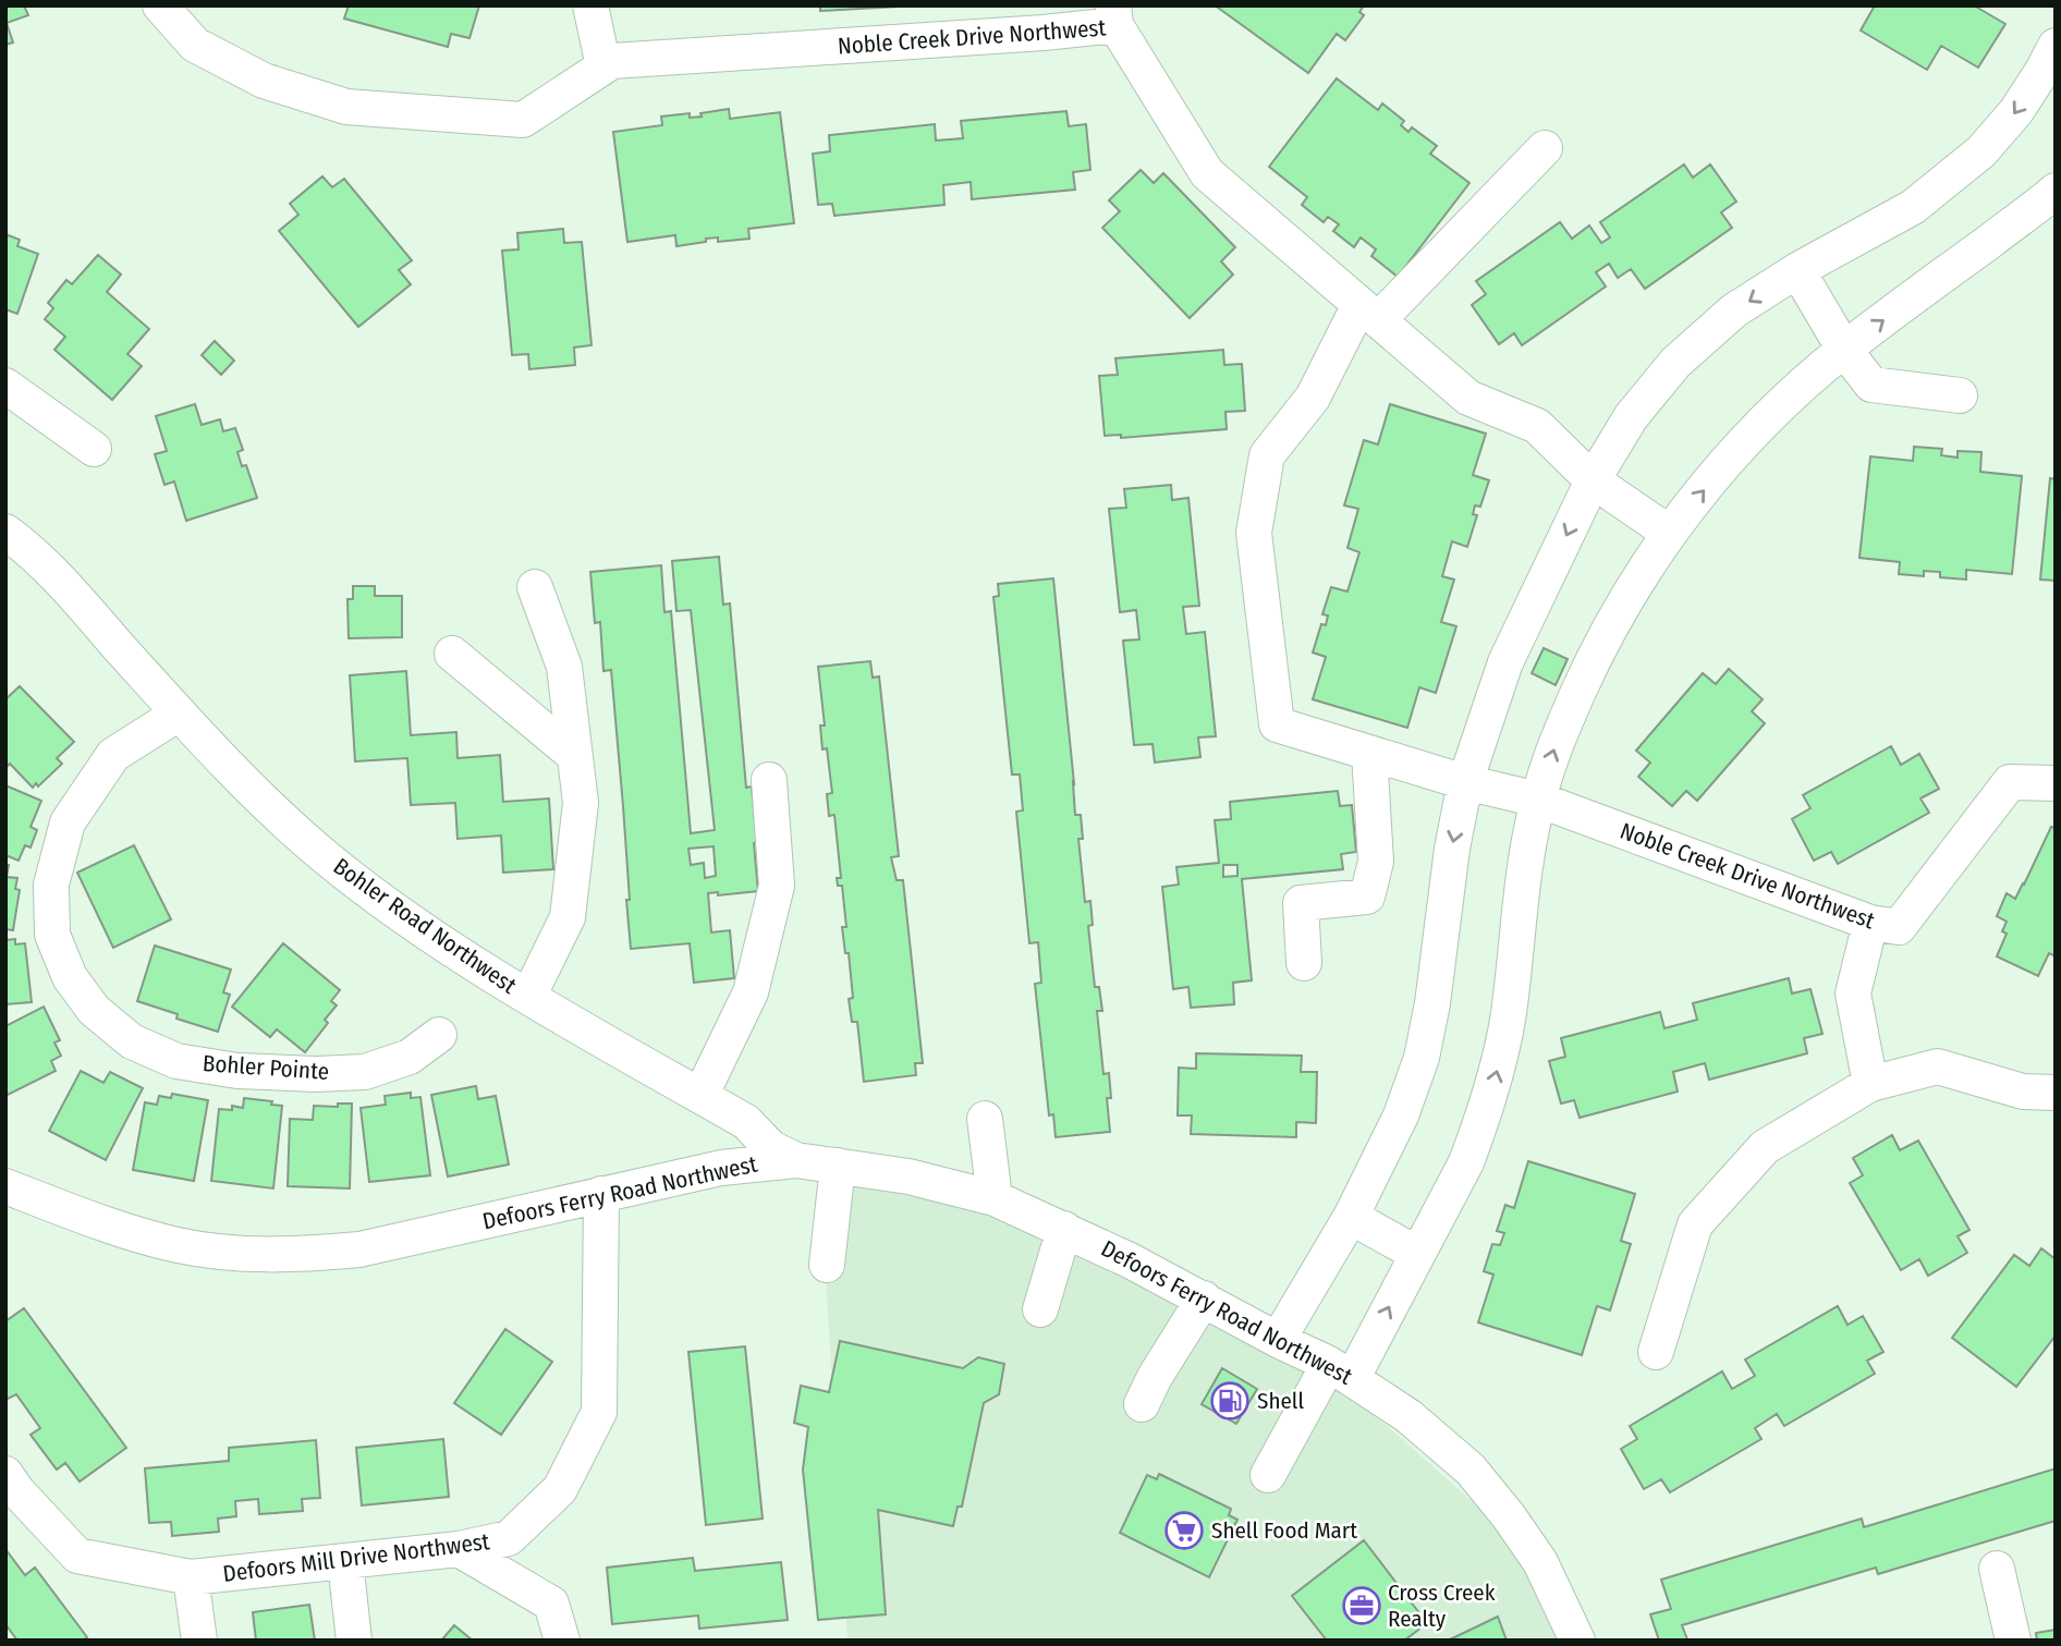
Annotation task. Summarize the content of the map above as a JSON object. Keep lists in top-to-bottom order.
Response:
{
  "streets": {
    "street": [
      "Noble Creek Drive Northwest",
      "Bohler Road Northwest",
      "Bohler Pointe",
      "Defoors Ferry Road Northwest",
      "Defoors Mill Drive Northwest"
    ]
  },
  "crossings": [
    ["Bohler Road Northwest", "Bohler Pointe"],
    ["Bohler Road Northwest", "Defoors Ferry Road Northwest"],
    ["Defoors Ferry Road Northwest", "Defoors Mill Drive Northwest"]
  ],
  "places": {
    "fuel station": ["Shell"],
    "supermarket": ["Shell Food Mart"],
    "office": ["Cross Creek Realty"]
  }
}
